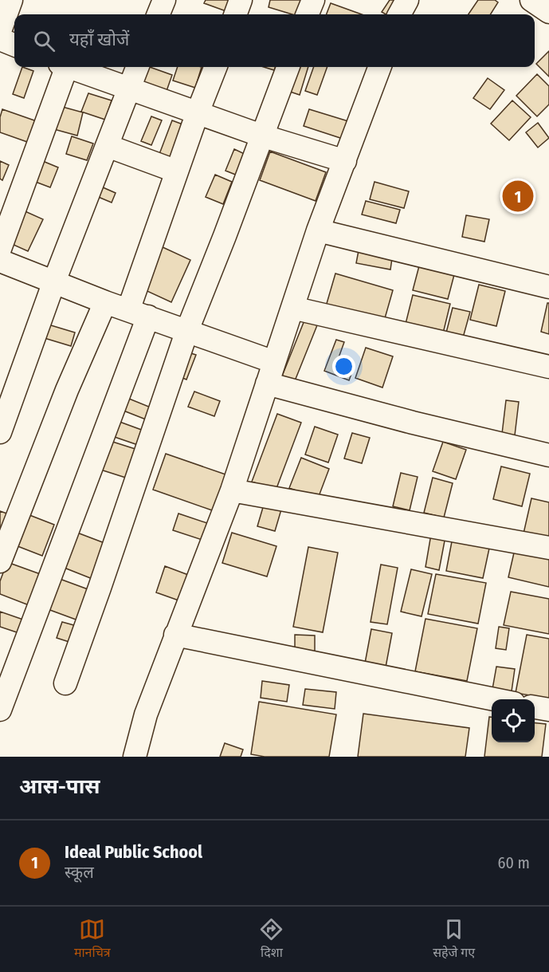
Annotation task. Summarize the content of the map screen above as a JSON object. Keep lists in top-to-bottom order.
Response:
{
  "page": {
    "search": "यहाँ खोजें",
    "pins": "1",
    "heading": "आस-पास",
    "list": [
      {
        "mark": "1",
        "name": "Ideal Public School",
        "note": "स्कूल",
        "value": "60 m"
      }
    ],
    "nav": ["मानचित्र", "दिशा", "सहेजे गए"]
  }
}
